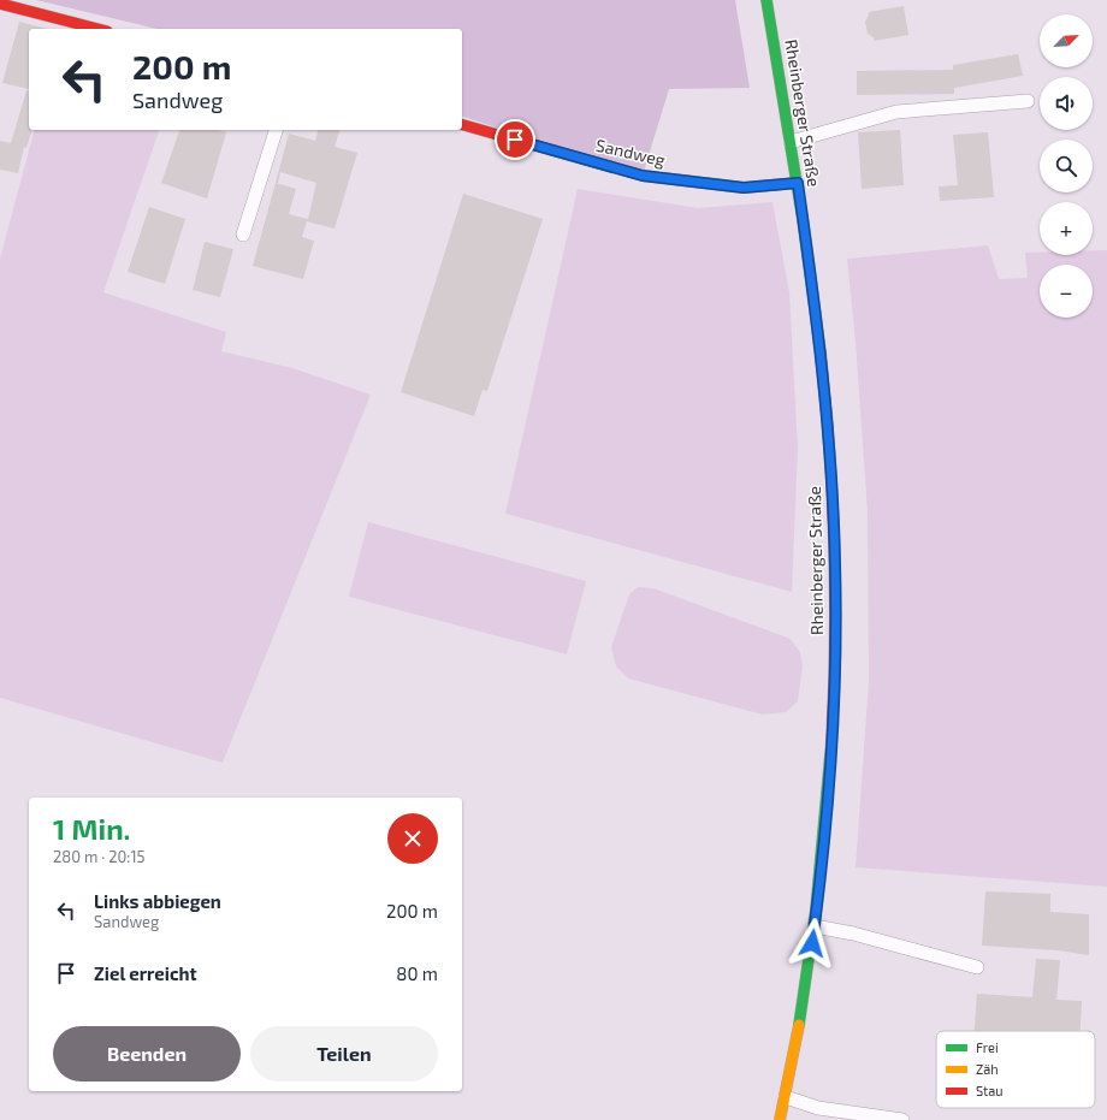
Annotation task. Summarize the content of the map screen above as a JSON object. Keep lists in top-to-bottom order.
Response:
{
  "streets": {
    "main road": ["Rheinberger Straße", "Sandweg"]
  },
  "crossings": [
    ["Rheinberger Straße", "Sandweg"]
  ],
  "legend": ["Frei", "Zäh", "Stau"],
  "north": "top right",
  "page": {
    "map_buttons": ["+", "−"],
    "turn": ["200 m", "Sandweg"],
    "heading": ["1 Min.", "280 m · 20:15"],
    "list": [
      {
        "name": "Links abbiegen",
        "note": "Sandweg",
        "value": "200 m"
      },
      {
        "name": "Ziel erreicht",
        "value": "80 m"
      }
    ],
    "buttons": ["Beenden", "Teilen"]
  }
}
